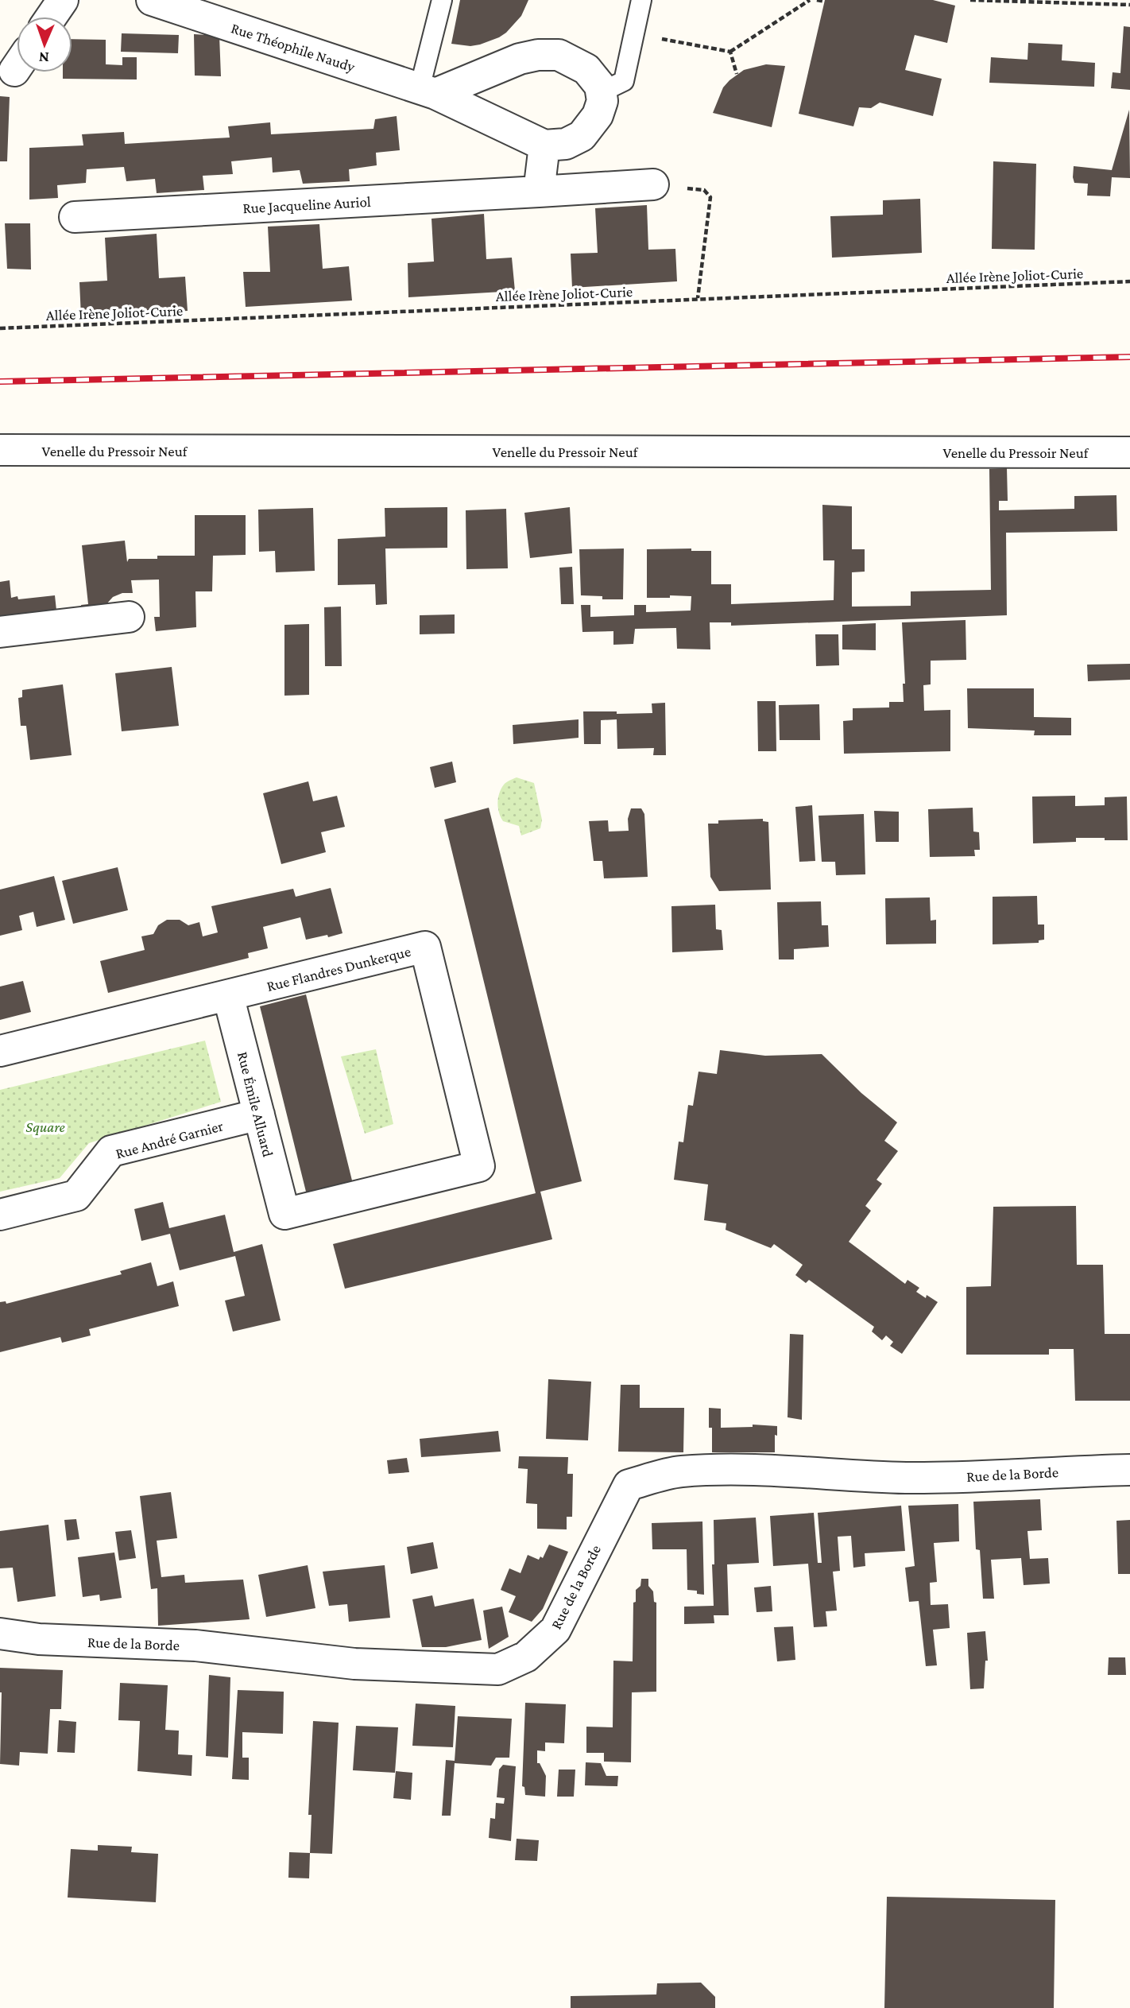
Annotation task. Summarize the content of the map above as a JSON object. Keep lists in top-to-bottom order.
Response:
{
  "streets": {
    "street": [
      "Rue Théophile Naudy",
      "Rue Jacqueline Auriol",
      "Venelle du Pressoir Neuf",
      "Rue Flandres Dunkerque",
      "Rue Émile Alluard",
      "Rue André Garnier",
      "Rue de la Borde"
    ],
    "path": ["Allée Irène Joliot-Curie"]
  },
  "crossings": [
    ["Rue Flandres Dunkerque", "Rue Émile Alluard"],
    ["Rue Émile Alluard", "Rue André Garnier"]
  ],
  "parks": ["Square"],
  "north": "bottom"
}
